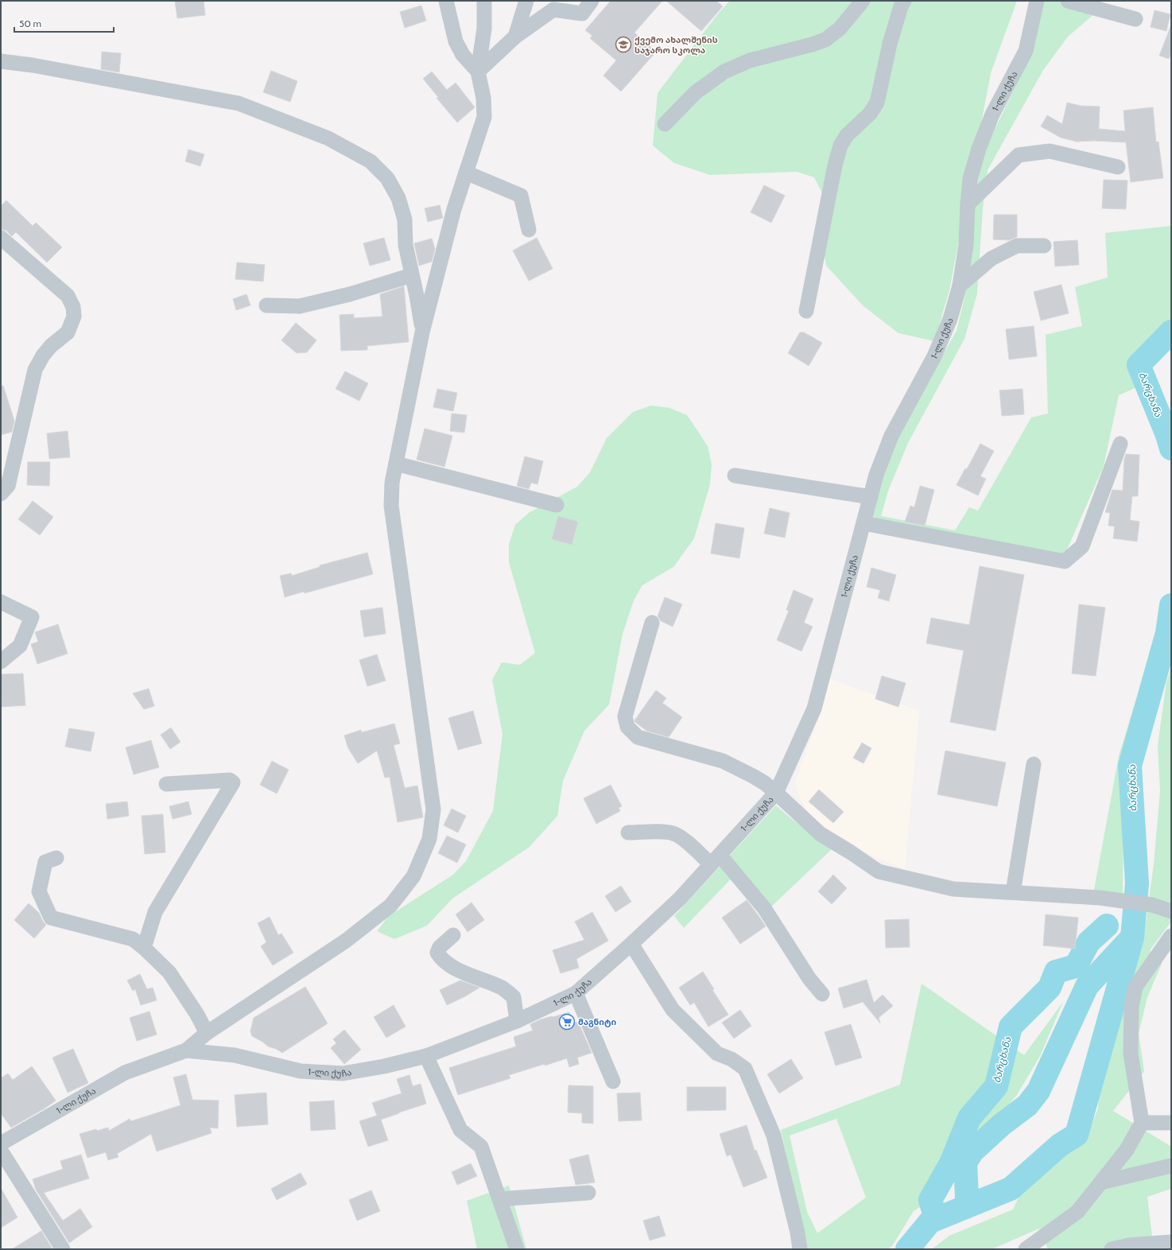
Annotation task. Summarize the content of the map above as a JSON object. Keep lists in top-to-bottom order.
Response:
{
  "streets": {
    "street": ["1-ლი ქუჩა"]
  },
  "water": ["ბარცხანა"],
  "places": {
    "school or university": ["ქვემო ახალშენის საჯარო სკოლა"],
    "supermarket": ["მაგნიტი"]
  },
  "scale_bar": "50 m"
}
